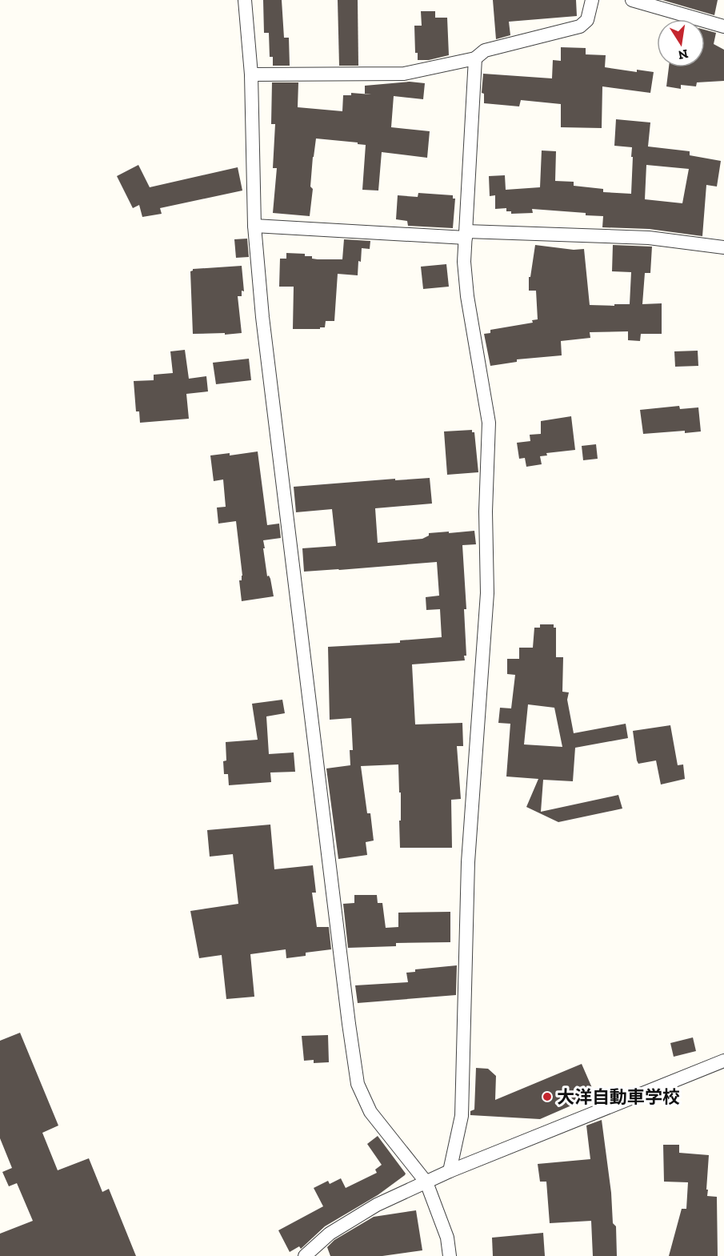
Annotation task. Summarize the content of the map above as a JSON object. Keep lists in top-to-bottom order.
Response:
{
  "places": ["大洋自動車学校"],
  "north": "bottom"
}
